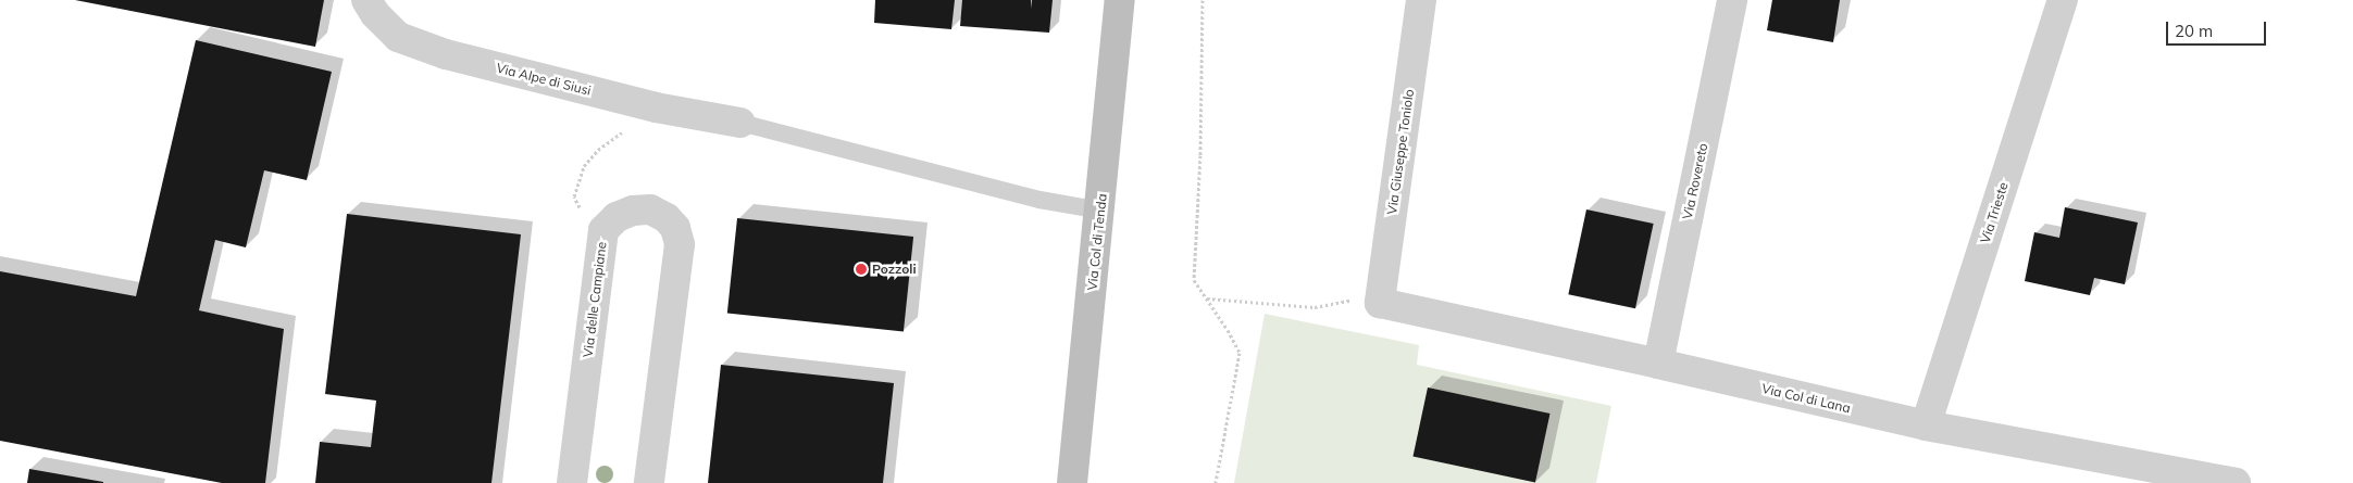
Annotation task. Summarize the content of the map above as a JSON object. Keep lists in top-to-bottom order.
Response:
{
  "streets": {
    "main road": ["Via Col di Tenda"],
    "street": [
      "Via Alpe di Siusi",
      "Via Giuseppe Toniolo",
      "Via Rovereto",
      "Via Trieste",
      "Via delle Campiane",
      "Via Col di Lana"
    ]
  },
  "crossings": [
    ["Via Giuseppe Toniolo", "Via Col di Lana"],
    ["Via Rovereto", "Via Col di Lana"],
    ["Via Trieste", "Via Col di Lana"]
  ],
  "places": ["Pozzoli"],
  "scale_bar": "20 m"
}
